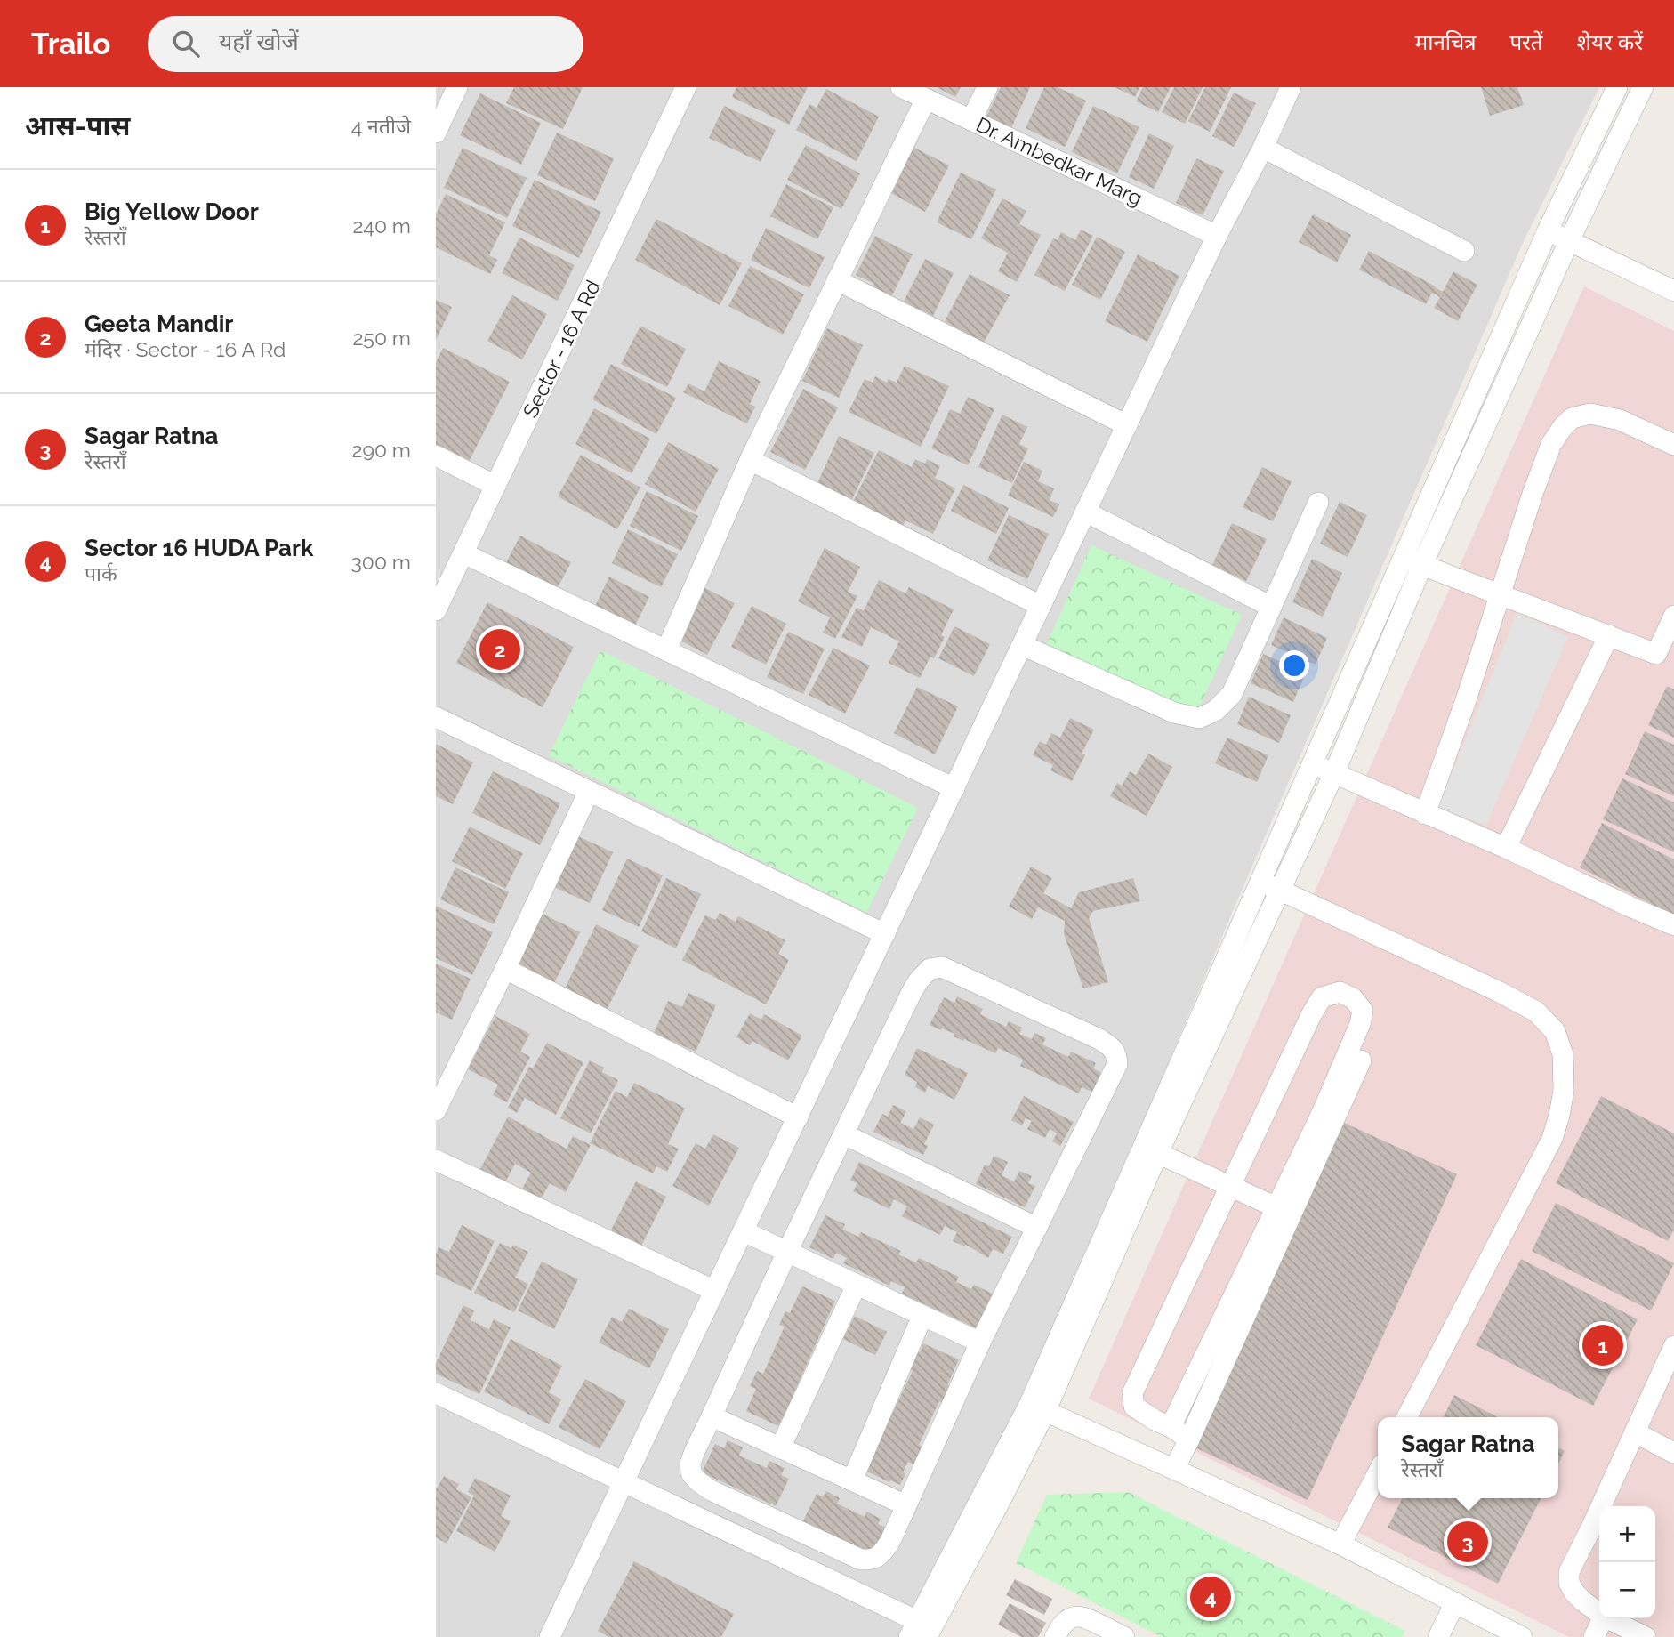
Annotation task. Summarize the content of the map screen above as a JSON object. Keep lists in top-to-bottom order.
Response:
{
  "streets": {
    "street": ["Dr. Ambedkar Marg", "Sector - 16 A Rd"]
  },
  "page": {
    "header": "Trailo",
    "search": "यहाँ खोजें",
    "nav": ["मानचित्र", "परतें", "शेयर करें"],
    "heading": ["आस-पास", "4 नतीजे"],
    "list": [
      {
        "mark": "1",
        "name": "Big Yellow Door",
        "note": "रेस्तराँ",
        "value": "240 m"
      },
      {
        "mark": "2",
        "name": "Geeta Mandir",
        "note": "मंदिर · Sector - 16 A Rd",
        "value": "250 m"
      },
      {
        "mark": "3",
        "name": "Sagar Ratna",
        "note": "रेस्तराँ",
        "value": "290 m"
      },
      {
        "mark": "4",
        "name": "Sector 16 HUDA Park",
        "note": "पार्क",
        "value": "300 m"
      }
    ],
    "pins": [
      "2",
      "1",
      "3",
      "4"
    ],
    "popup": ["Sagar Ratna", "रेस्तराँ"],
    "map_buttons": ["+", "−"]
  }
}
